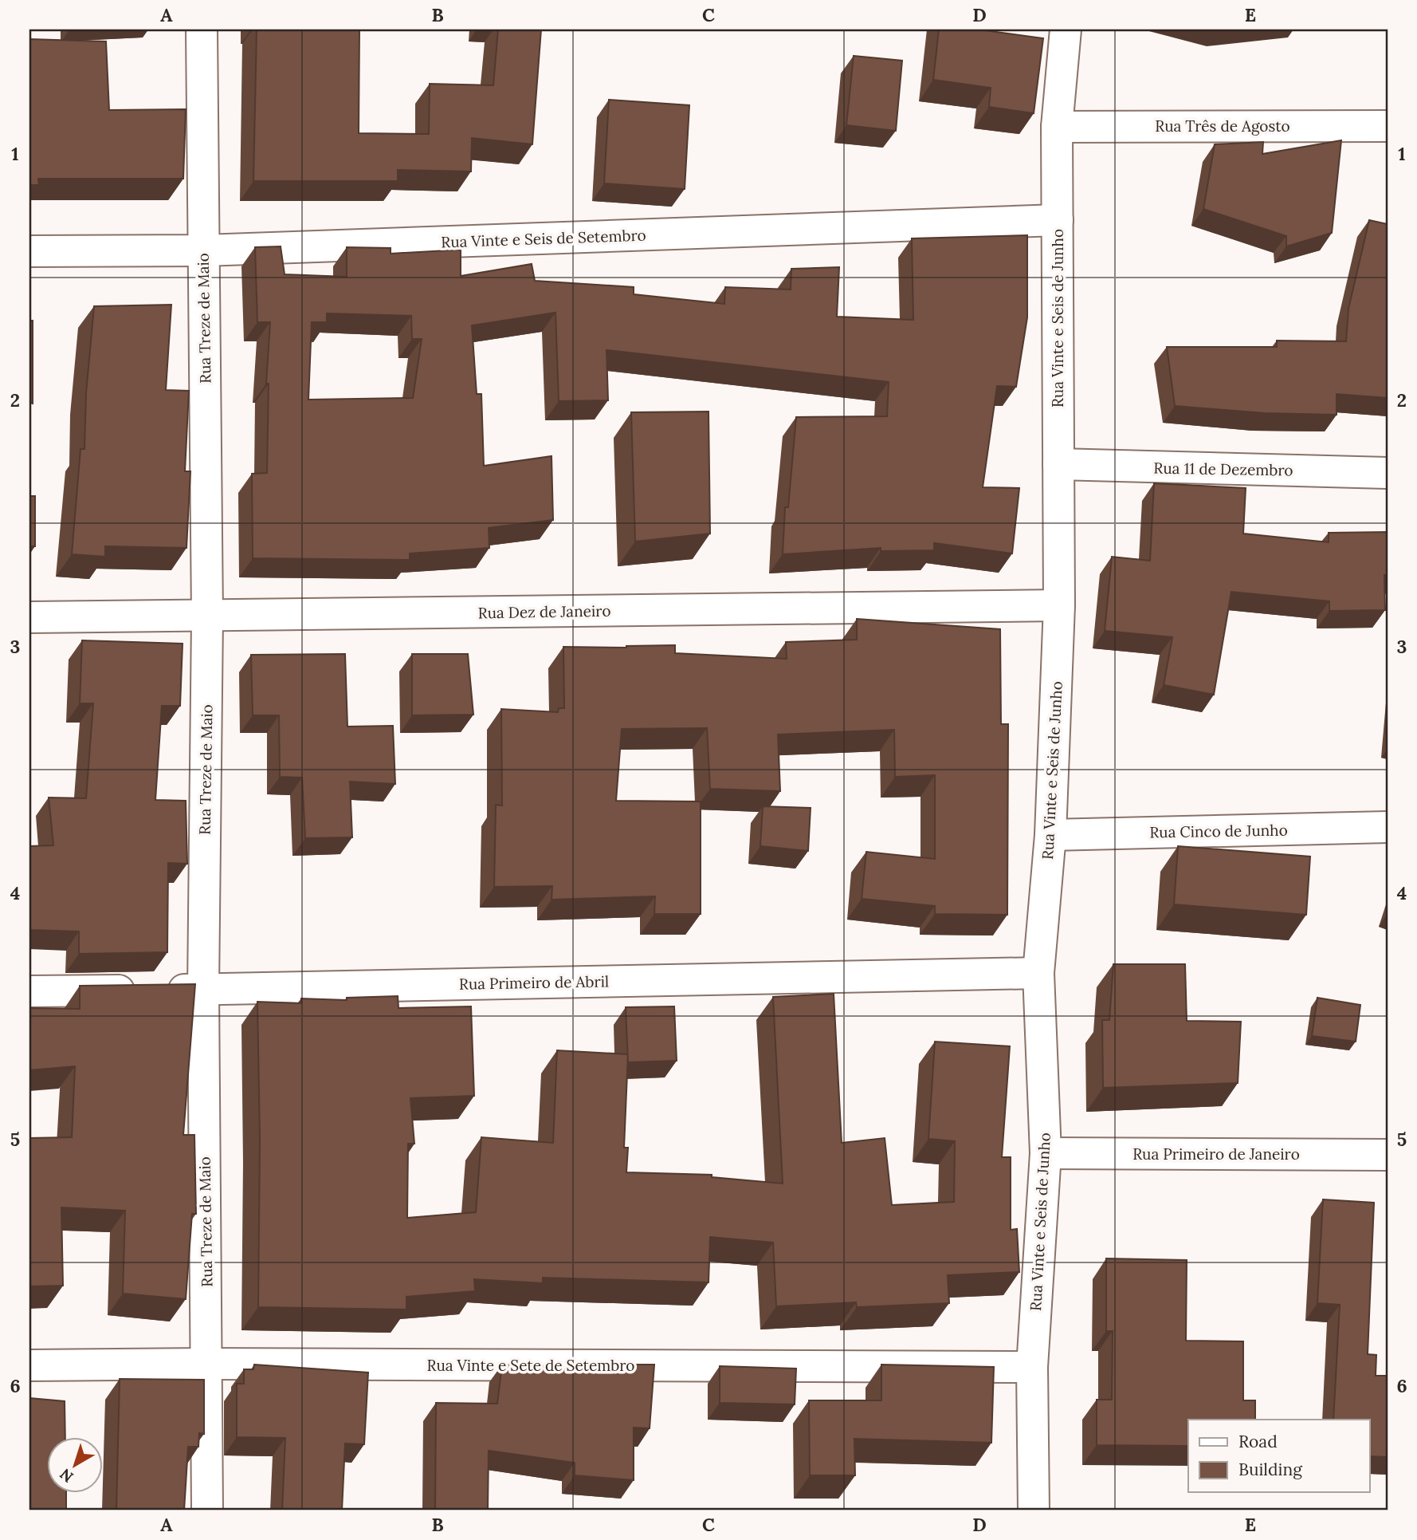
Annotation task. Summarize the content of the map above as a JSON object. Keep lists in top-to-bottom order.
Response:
{
  "streets": {
    "street": [
      "Rua Três de Agosto",
      "Rua Vinte e Seis de Setembro",
      "Rua Treze de Maio",
      "Rua Vinte e Seis de Junho",
      "Rua 11 de Dezembro",
      "Rua Dez de Janeiro",
      "Rua Cinco de Junho",
      "Rua Primeiro de Abril",
      "Rua Primeiro de Janeiro",
      "Rua Vinte e Sete de Setembro"
    ]
  },
  "crossings": [
    ["Rua Três de Agosto", "Rua Vinte e Seis de Junho"],
    ["Rua Vinte e Seis de Setembro", "Rua Treze de Maio"],
    ["Rua Vinte e Seis de Setembro", "Rua Vinte e Seis de Junho"],
    ["Rua Treze de Maio", "Rua Dez de Janeiro"],
    ["Rua Treze de Maio", "Rua Primeiro de Abril"],
    ["Rua Treze de Maio", "Rua Vinte e Sete de Setembro"],
    ["Rua Vinte e Seis de Junho", "Rua 11 de Dezembro"],
    ["Rua Vinte e Seis de Junho", "Rua Dez de Janeiro"],
    ["Rua Vinte e Seis de Junho", "Rua Cinco de Junho"],
    ["Rua Vinte e Seis de Junho", "Rua Primeiro de Abril"],
    ["Rua Vinte e Seis de Junho", "Rua Primeiro de Janeiro"],
    ["Rua Vinte e Seis de Junho", "Rua Vinte e Sete de Setembro"]
  ],
  "legend": ["Road", "Building"],
  "north": "bottom left",
  "grid": {
    "columns": [
      "A",
      "B",
      "C",
      "D",
      "E"
    ],
    "rows": [
      "1",
      "2",
      "3",
      "4",
      "5",
      "6"
    ]
  }
}
